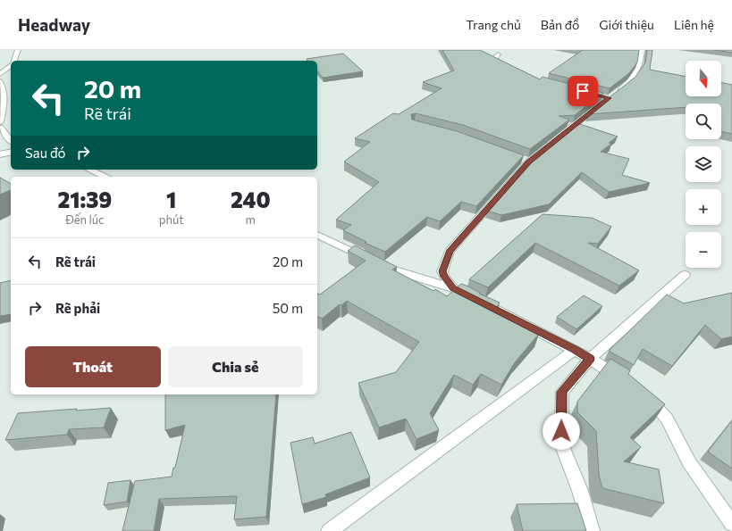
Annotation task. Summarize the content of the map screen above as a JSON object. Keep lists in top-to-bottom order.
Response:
{
  "north": "bottom",
  "page": {
    "header": "Headway",
    "nav": [
      "Trang chủ",
      "Bản đồ",
      "Giới thiệu",
      "Liên hệ"
    ],
    "map_buttons": ["+", "−"],
    "turn": ["20 m", "Rẽ trái"],
    "then": "Sau đó",
    "eta": [
      "21:39",
      "Đến lúc",
      "1",
      "phút",
      "240",
      "m"
    ],
    "list": [
      {
        "name": "Rẽ trái",
        "value": "20 m"
      },
      {
        "name": "Rẽ phải",
        "value": "50 m"
      }
    ],
    "buttons": ["Thoát", "Chia sẻ"]
  }
}
